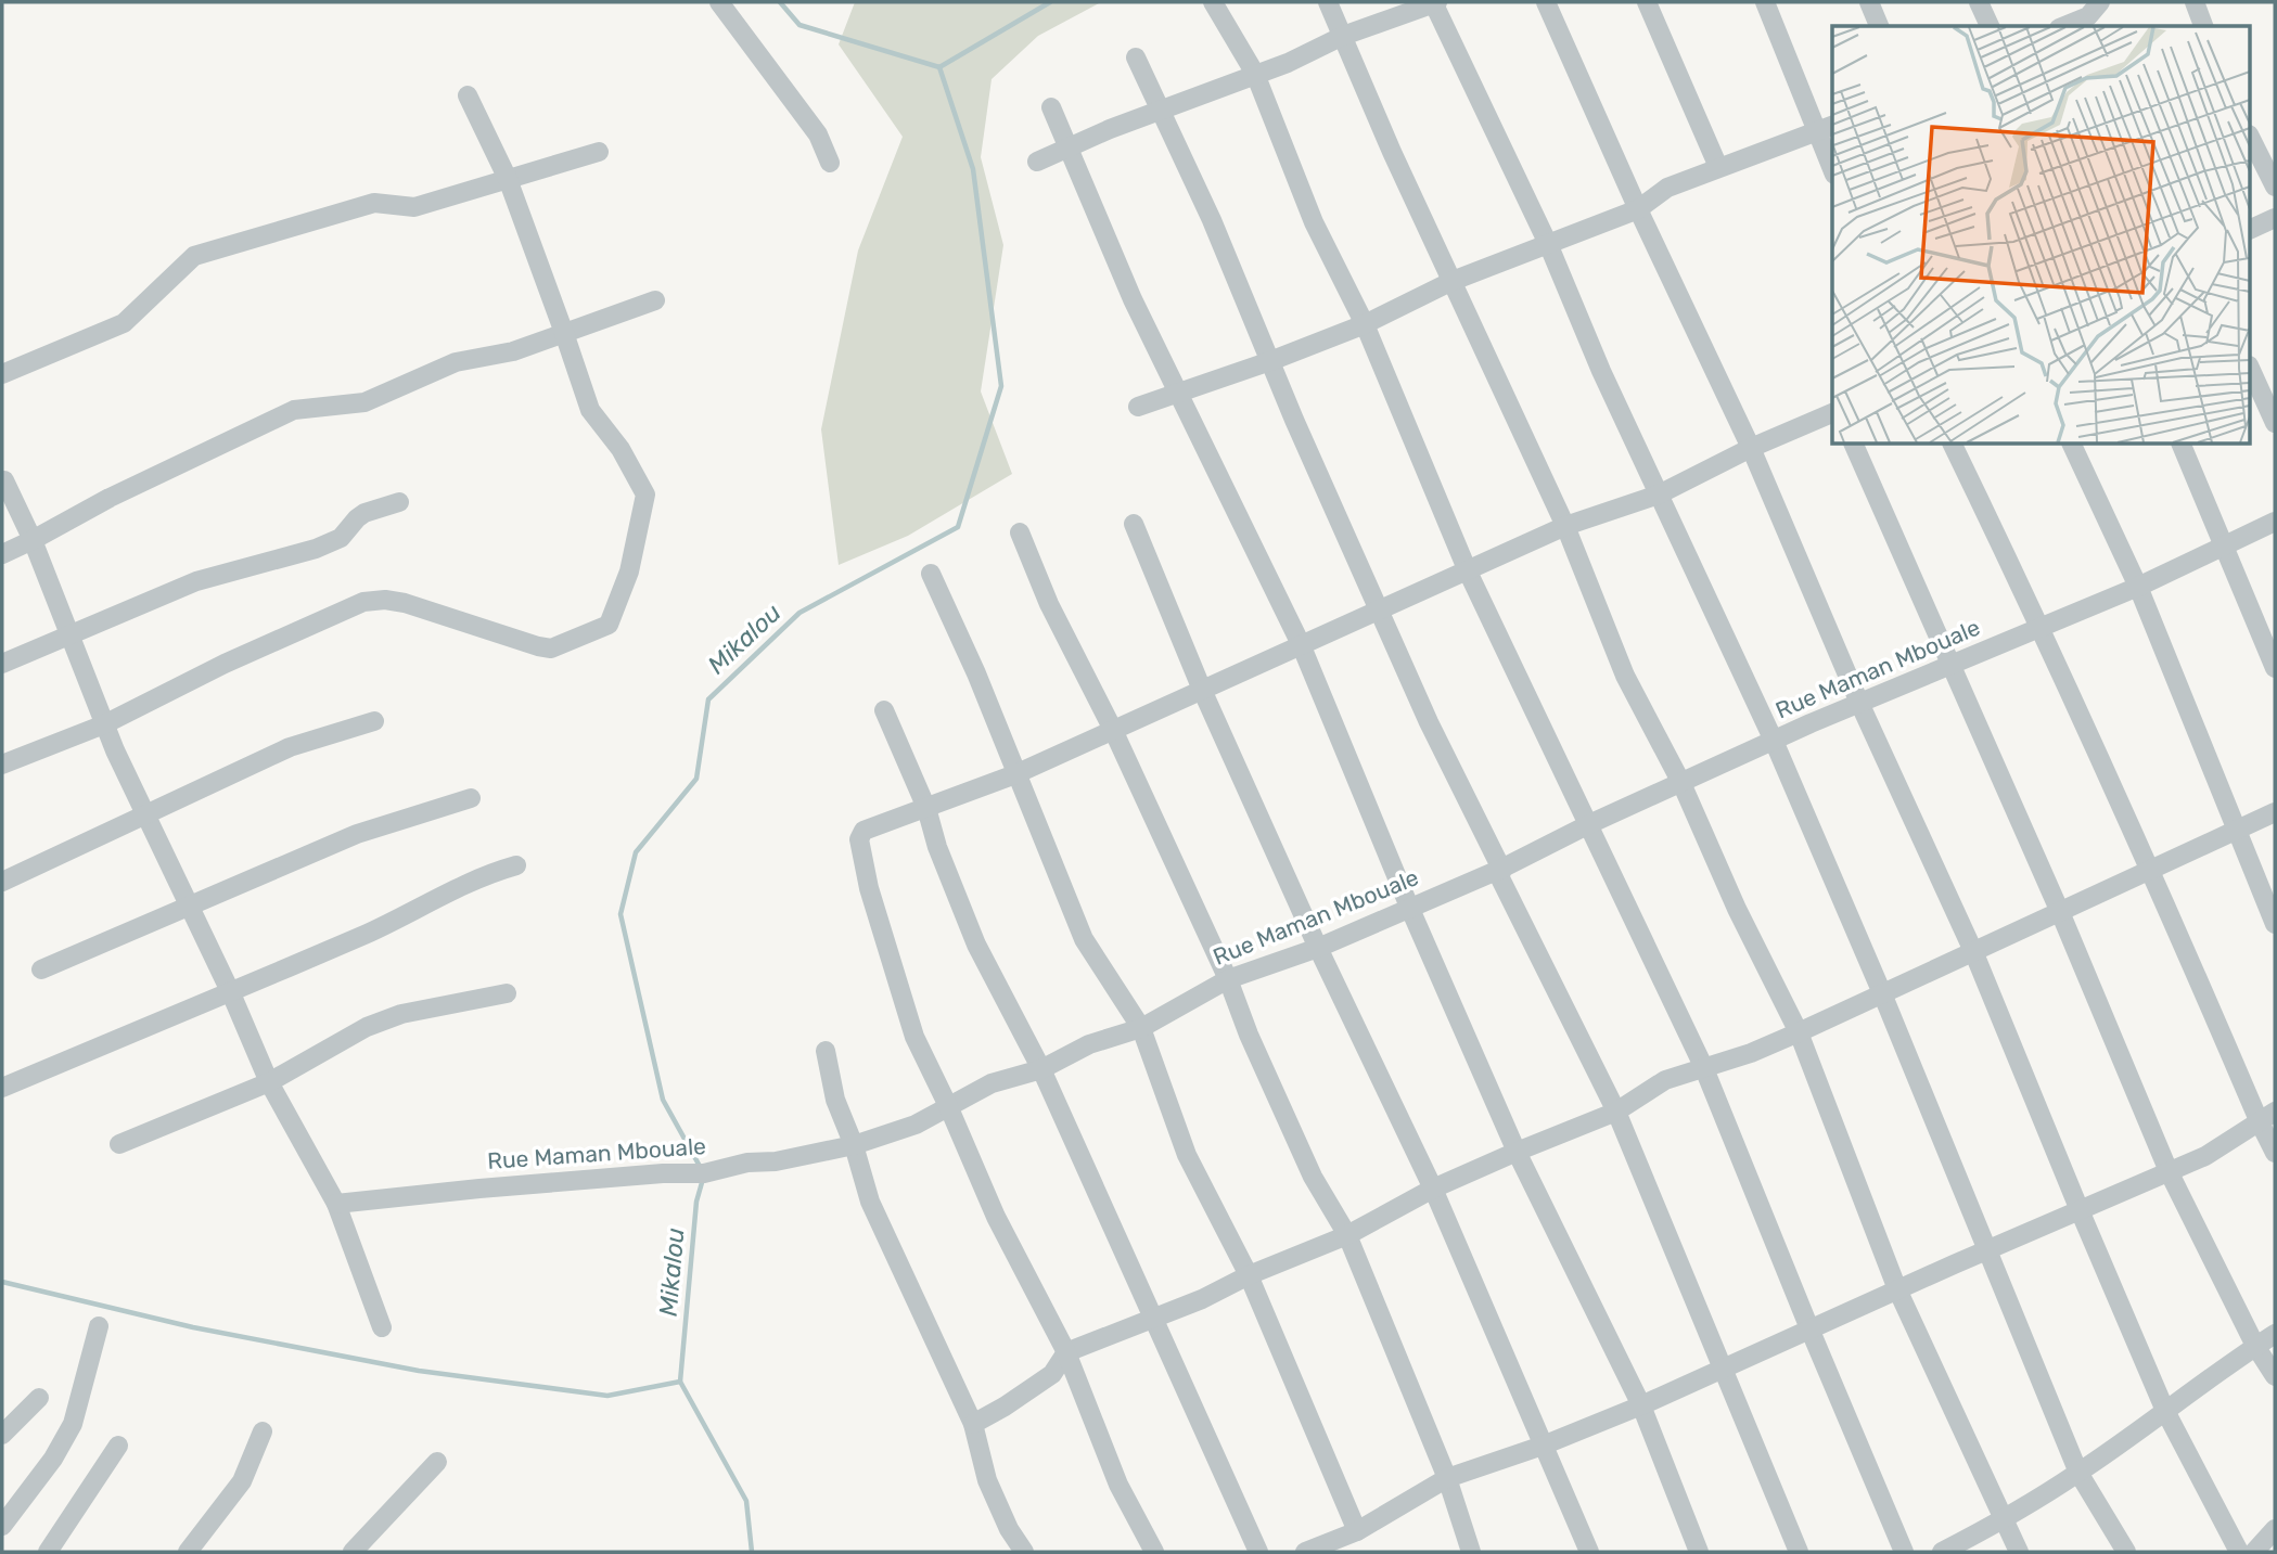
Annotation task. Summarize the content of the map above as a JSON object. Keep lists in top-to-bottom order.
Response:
{
  "streets": {
    "street": ["Rue Maman Mbouale"]
  },
  "water": ["Mikalou"]
}
